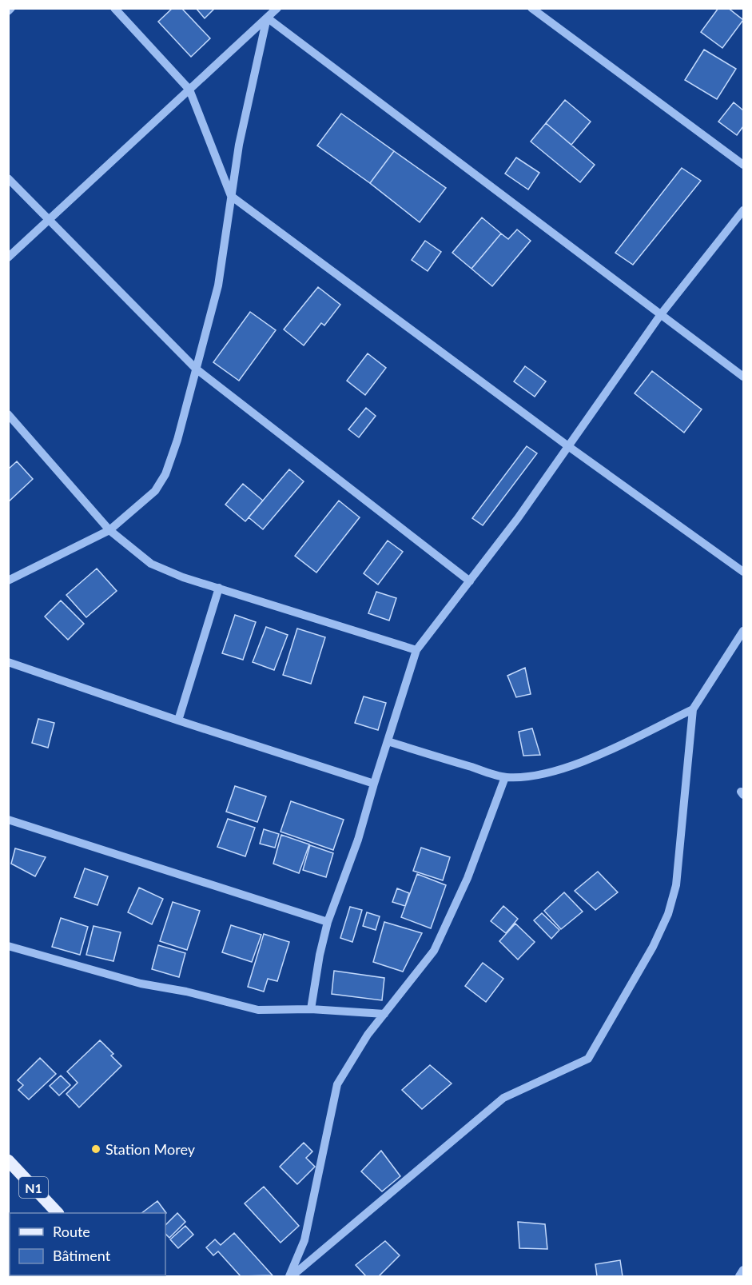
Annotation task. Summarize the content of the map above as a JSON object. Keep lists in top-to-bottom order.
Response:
{
  "streets": {
    "main road": ["N1"]
  },
  "places": ["Station Morey"],
  "legend": ["Route", "Bâtiment"]
}
